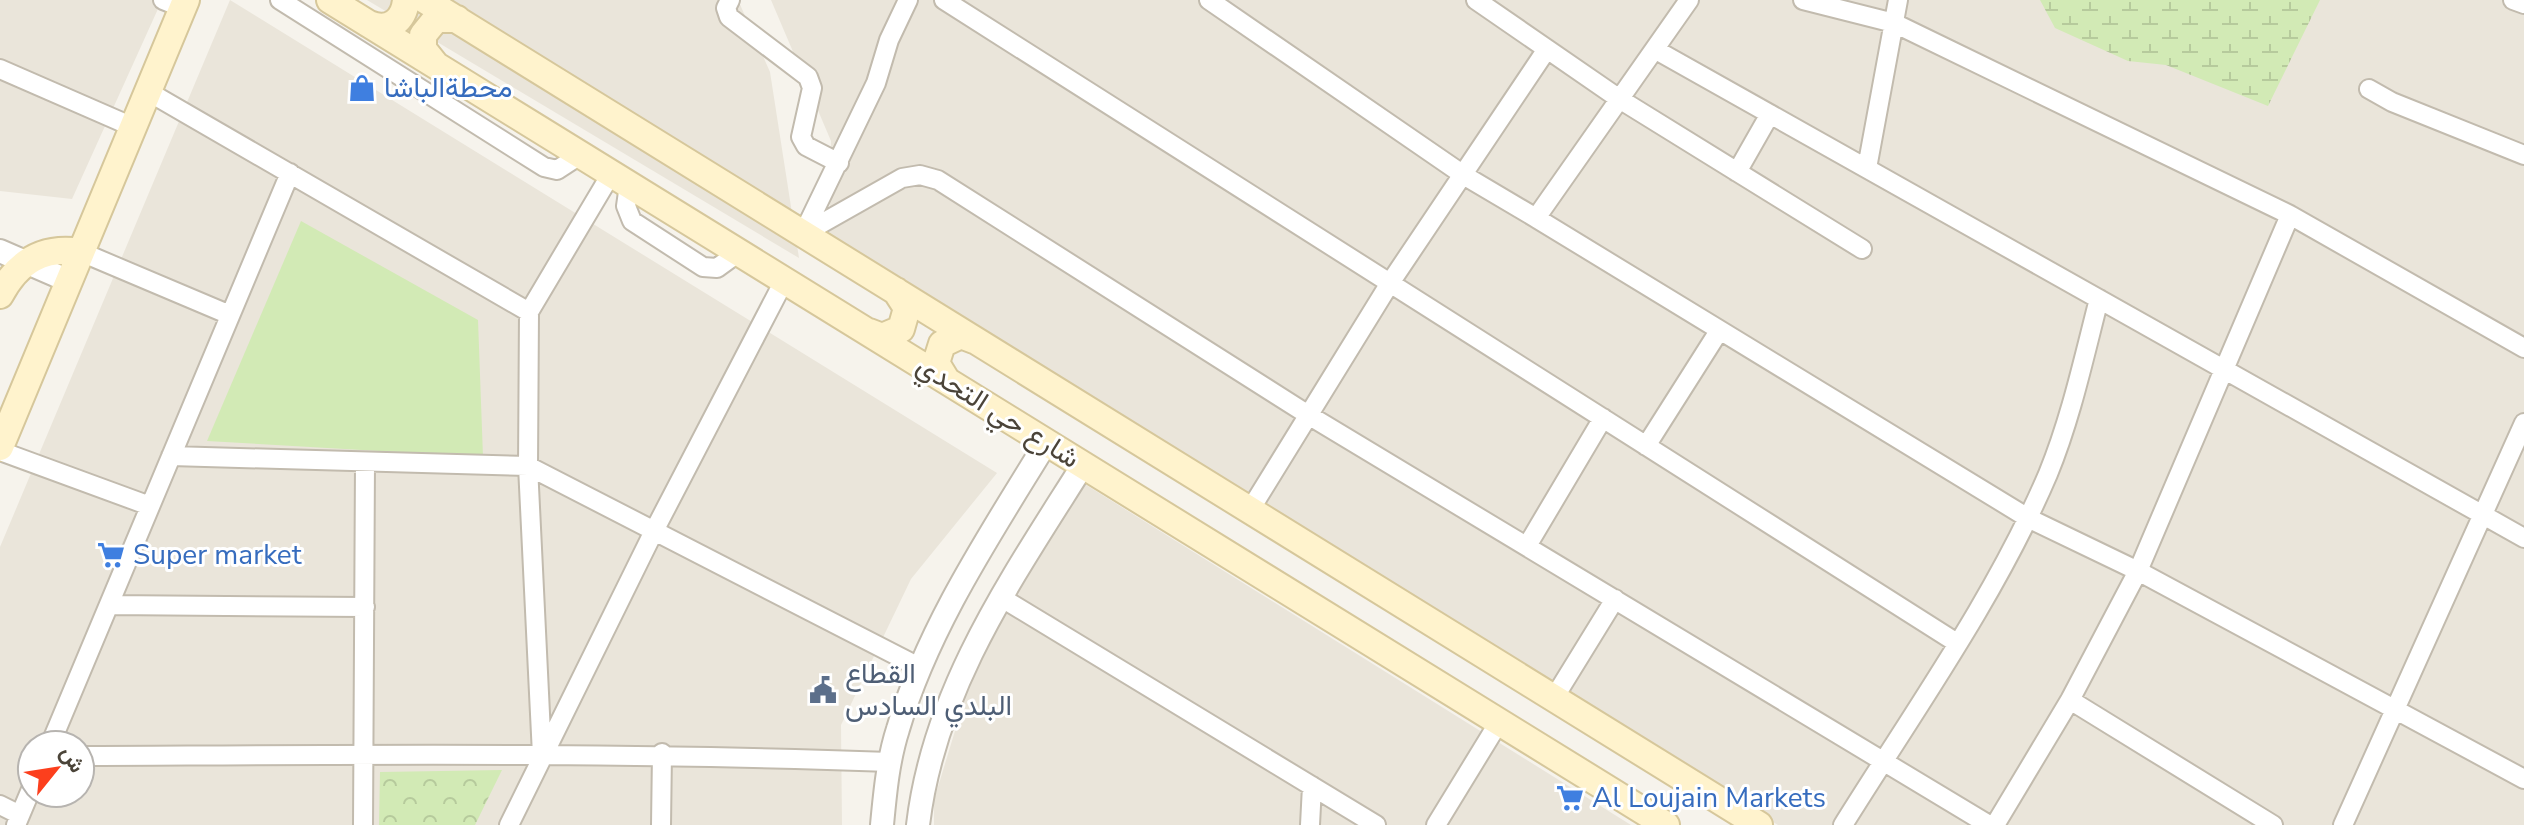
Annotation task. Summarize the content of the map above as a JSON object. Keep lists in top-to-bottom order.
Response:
{
  "streets": {
    "main road": ["شارع حي التحدي"]
  },
  "places": {
    "shop": ["محطةالباشا"],
    "supermarket": ["Super market", "Al Loujain Markets"],
    "public building": ["القطاع البلدي السادس"]
  },
  "north": "top right"
}
